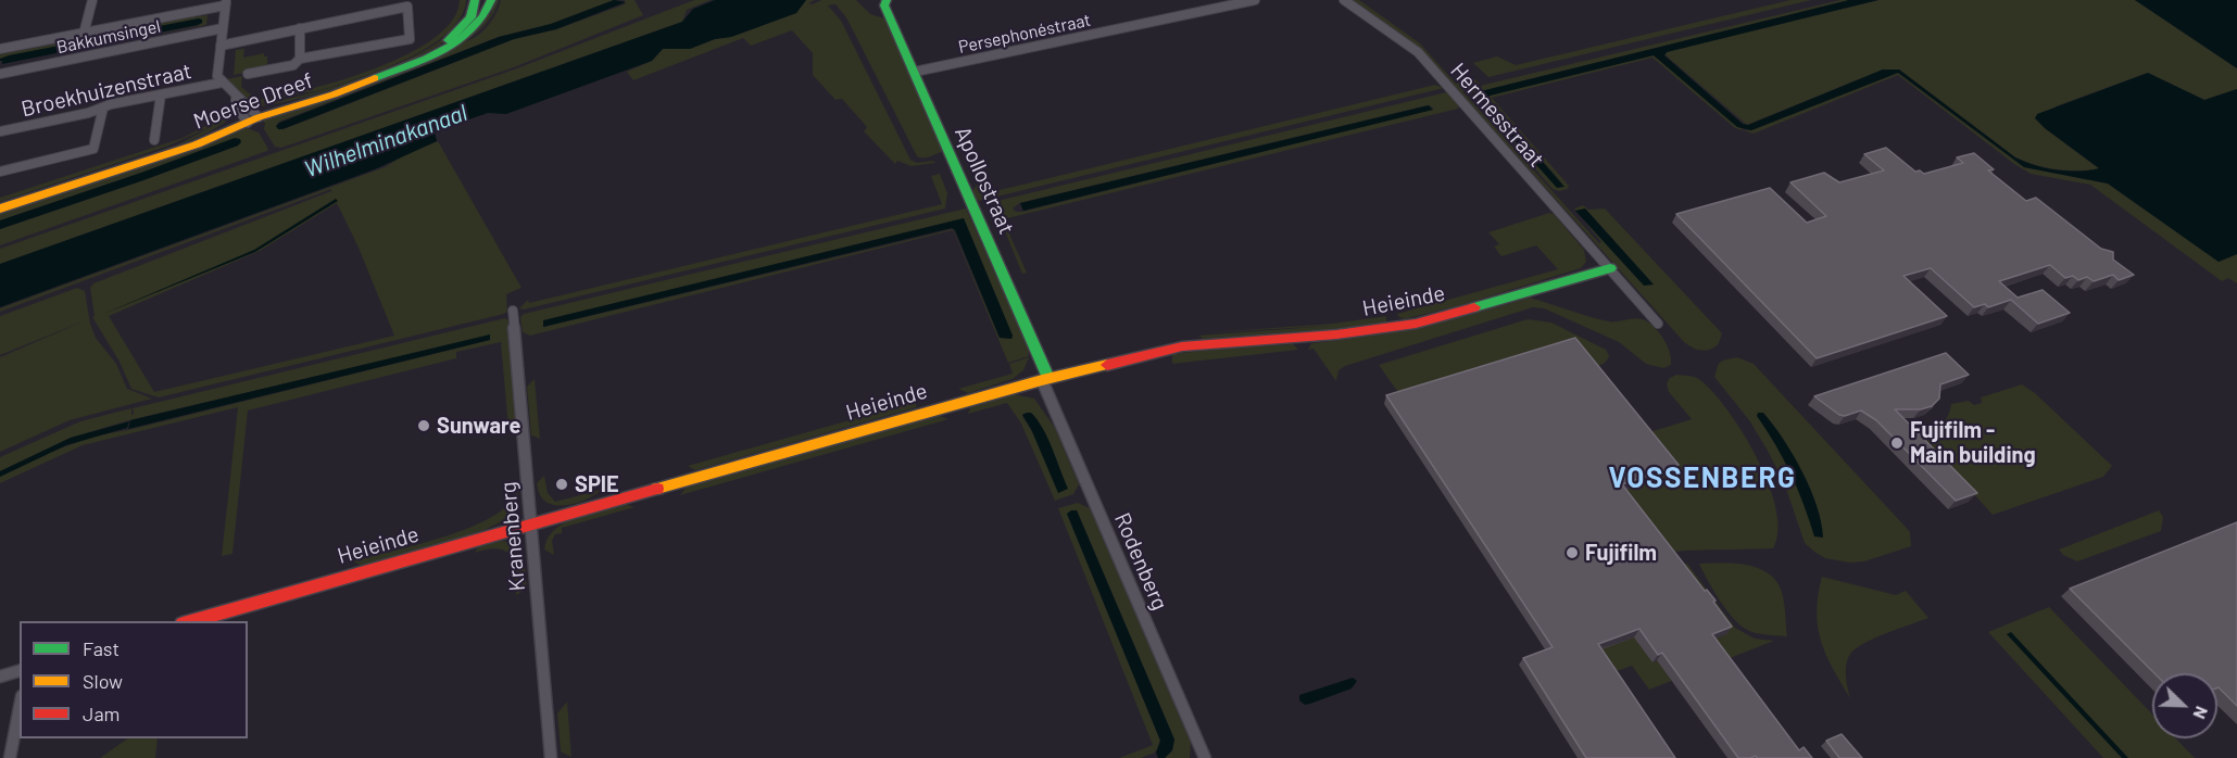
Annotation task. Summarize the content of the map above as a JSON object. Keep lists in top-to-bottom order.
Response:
{
  "streets": {
    "street": [
      "Persephonéstraat",
      "Bakkumsingel",
      "Broekhuizenstraat",
      "Moerse Dreef",
      "Hermesstraat",
      "Apollostraat",
      "Heieinde",
      "Kranenberg",
      "Rodenberg"
    ]
  },
  "crossings": [
    ["Persephonéstraat", "Apollostraat"],
    ["Hermesstraat", "Heieinde"],
    ["Apollostraat", "Heieinde"],
    ["Apollostraat", "Rodenberg"],
    ["Heieinde", "Kranenberg"],
    ["Heieinde", "Rodenberg"]
  ],
  "districts": ["VOSSENBERG"],
  "water": ["Wilhelminakanaal"],
  "places": [
    "Sunware",
    "Fujifilm - Main building",
    "SPIE",
    "Fujifilm"
  ],
  "legend": ["Fast", "Slow", "Jam"],
  "north": "bottom right"
}
